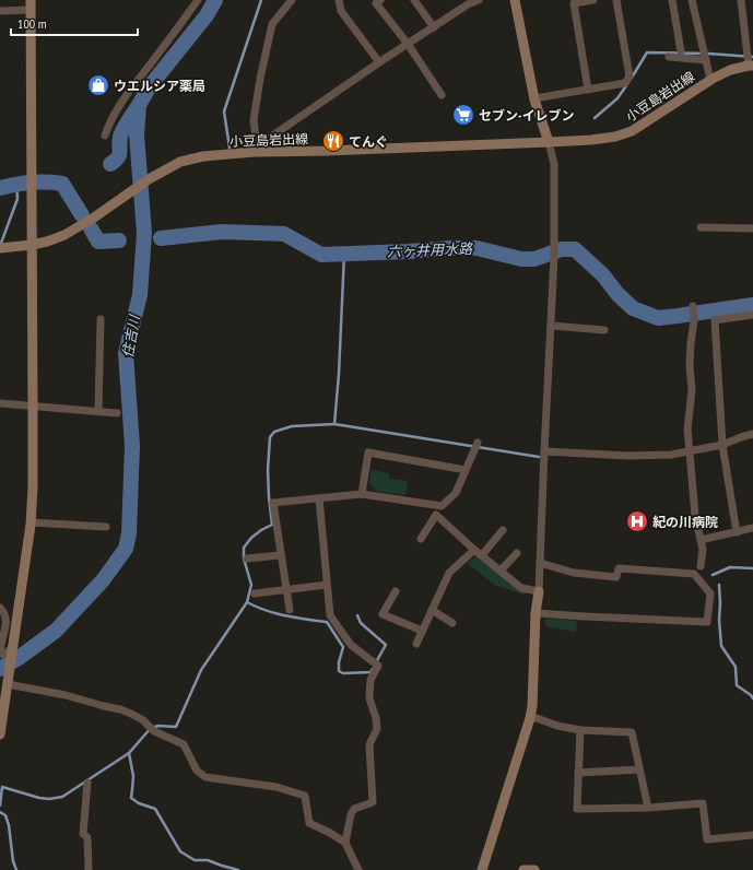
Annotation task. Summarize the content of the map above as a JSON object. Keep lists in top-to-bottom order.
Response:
{
  "streets": {
    "street": ["小豆島岩出線"]
  },
  "water": ["六ヶ井用水路", "住吉川"],
  "places": {
    "shop": ["ウエルシア薬局"],
    "supermarket": ["セブン-イレブン"],
    "restaurant": ["てんぐ"],
    "hospital": ["紀の川病院"]
  },
  "scale_bar": "100 m"
}
